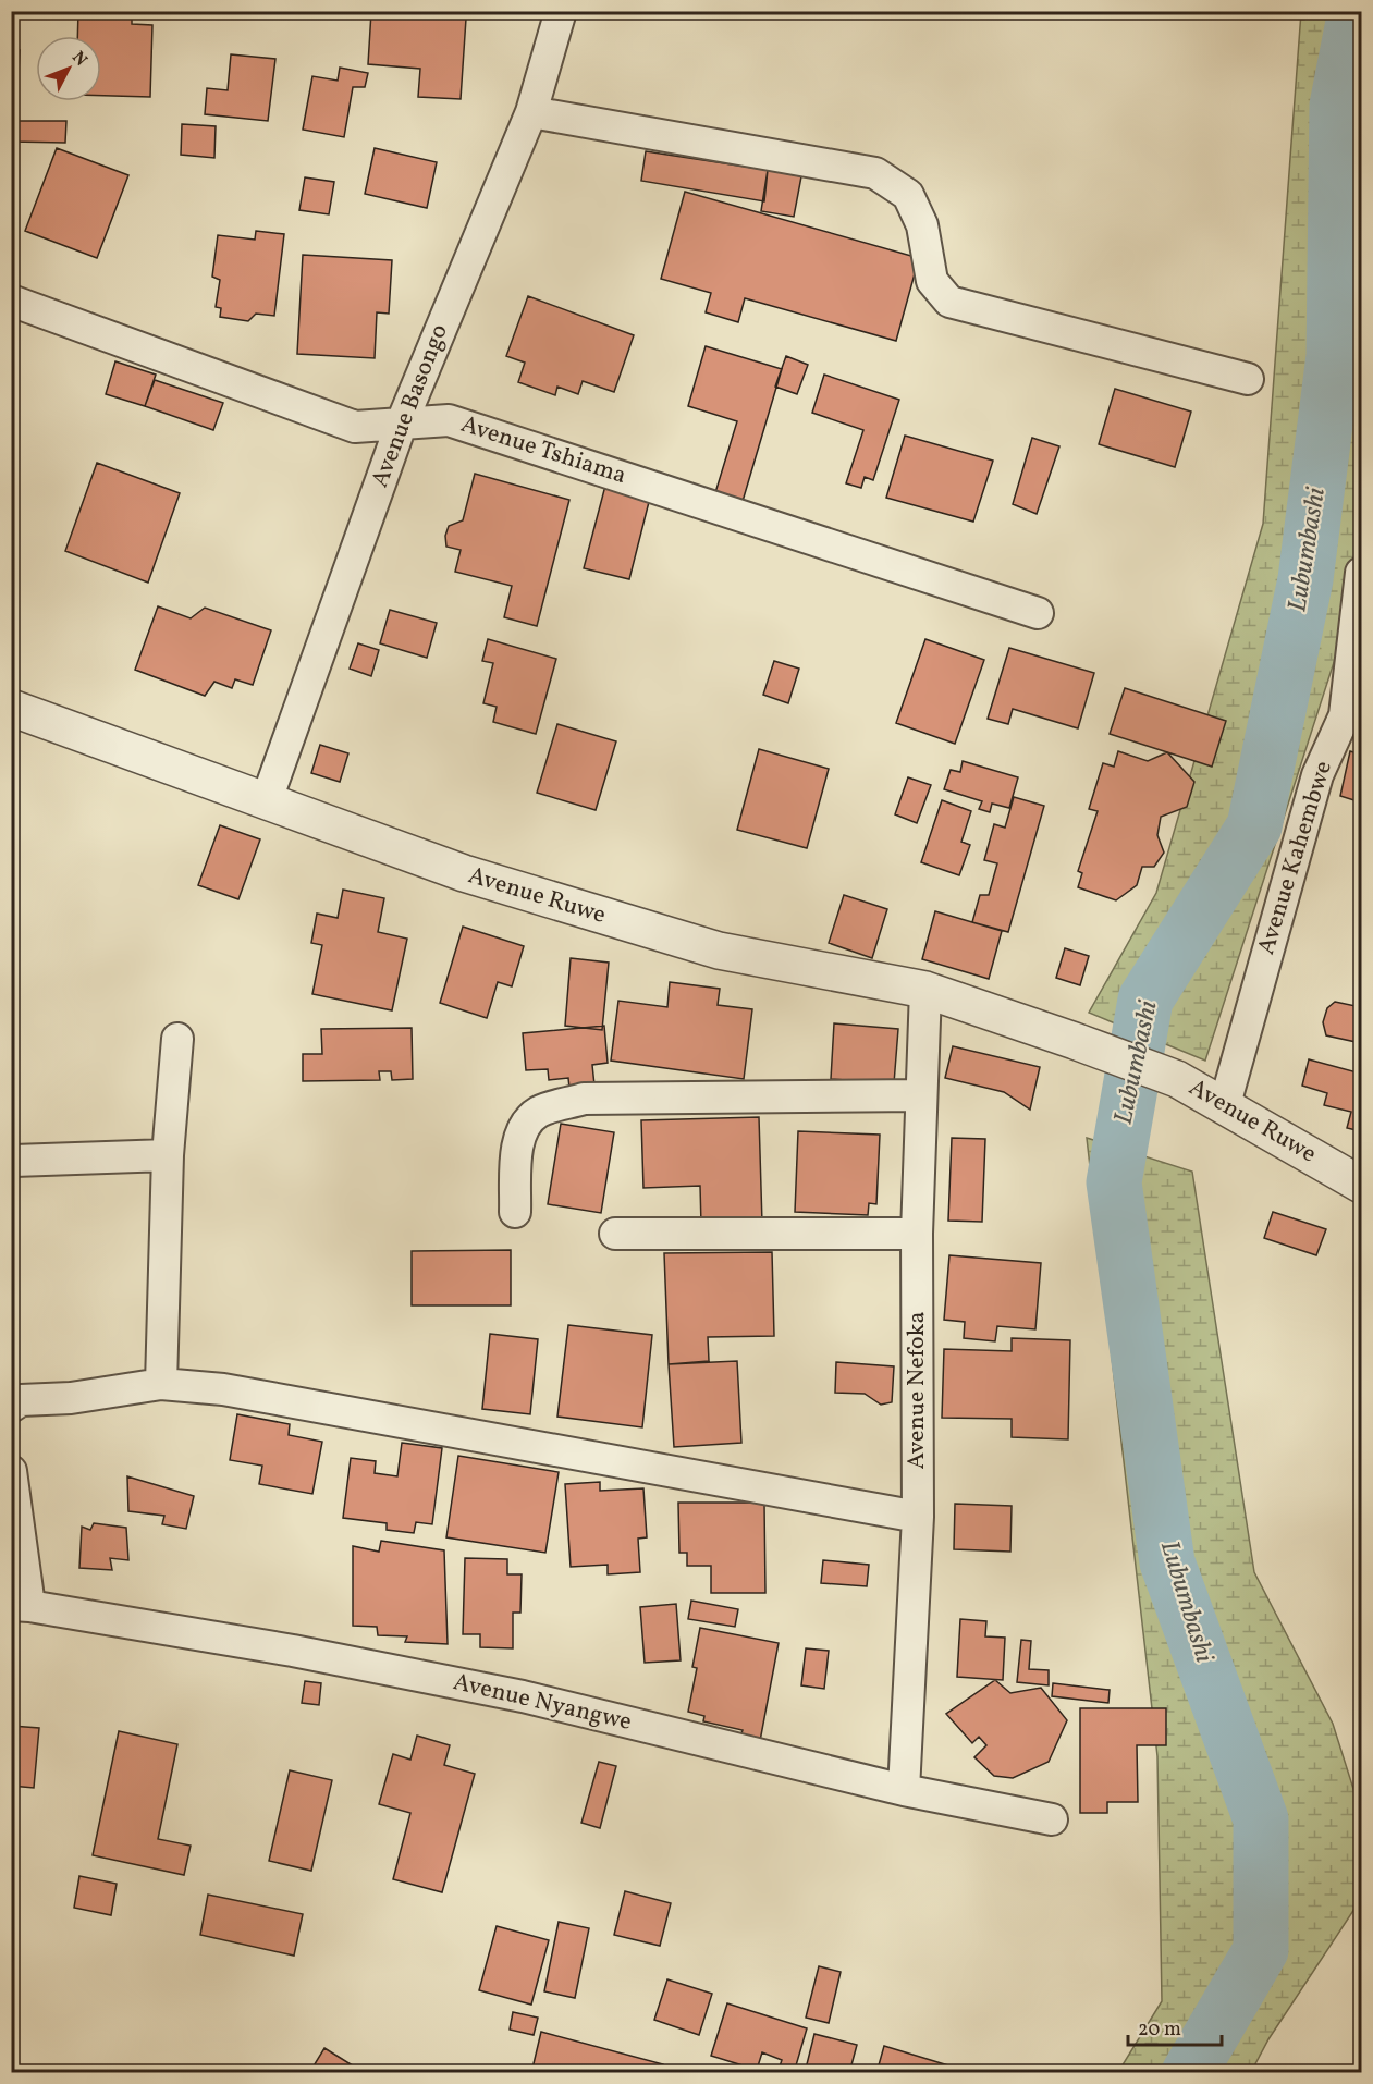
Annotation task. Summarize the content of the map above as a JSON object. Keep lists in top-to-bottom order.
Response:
{
  "streets": {
    "street": [
      "Avenue Basongo",
      "Avenue Tshiama",
      "Avenue Kahembwe",
      "Avenue Ruwe",
      "Avenue Nefoka",
      "Avenue Nyangwe"
    ]
  },
  "crossings": [
    ["Avenue Basongo", "Avenue Tshiama"],
    ["Avenue Basongo", "Avenue Ruwe"],
    ["Avenue Kahembwe", "Avenue Ruwe"],
    ["Avenue Ruwe", "Avenue Nefoka"],
    ["Avenue Nefoka", "Avenue Nyangwe"]
  ],
  "water": ["Lubumbashi"],
  "scale_bar": "20 m",
  "north": "top right"
}
